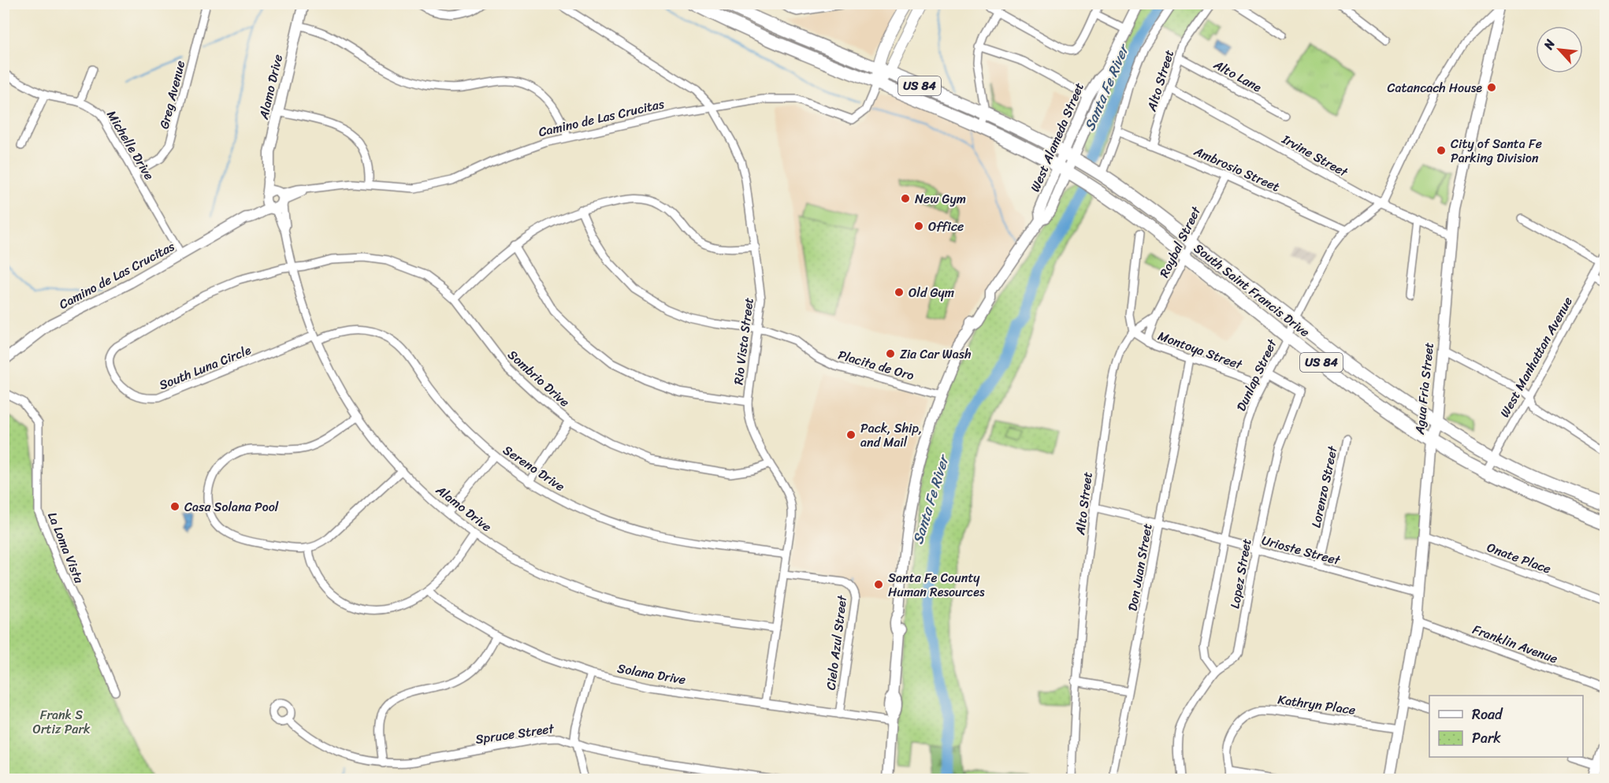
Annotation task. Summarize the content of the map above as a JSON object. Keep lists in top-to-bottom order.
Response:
{
  "streets": {
    "highway": ["US 84", "South Saint Francis Drive"],
    "street": [
      "Alto Lane",
      "Alto Street",
      "Alamo Drive",
      "Greg Avenue",
      "Camino de Las Crucitas",
      "West Alameda Street",
      "Michelle Drive",
      "Irvine Street",
      "Ambrosio Street",
      "Roybal Street",
      "Rio Vista Street",
      "Montoya Street",
      "West Manhattan Avenue",
      "Placita de Oro",
      "South Luna Circle",
      "Dunlap Street",
      "Sombrio Drive",
      "Agua Fria Street",
      "Sereno Drive",
      "Lorenzo Street",
      "La Loma Vista",
      "Urioste Street",
      "Onate Place",
      "Don Juan Street",
      "Lopez Street",
      "Cielo Azul Street",
      "Franklin Avenue",
      "Solana Drive",
      "Kathryn Place",
      "Spruce Street"
    ]
  },
  "crossings": [
    ["Alto Lane", "Alto Street"],
    ["Alto Street", "Irvine Street"],
    ["Alto Street", "Ambrosio Street"],
    ["Alto Street", "Roybal Street"],
    ["Alto Street", "Montoya Street"],
    ["Alto Street", "Urioste Street"],
    ["US 84", "West Alameda Street"],
    ["US 84", "South Saint Francis Drive"],
    ["Alamo Drive", "Camino de Las Crucitas"],
    ["Alamo Drive", "Rio Vista Street"],
    ["Alamo Drive", "South Luna Circle"],
    ["Alamo Drive", "Sombrio Drive"],
    ["Alamo Drive", "Sereno Drive"],
    ["Greg Avenue", "Michelle Drive"],
    ["Camino de Las Crucitas", "Michelle Drive"],
    ["Camino de Las Crucitas", "Rio Vista Street"],
    ["West Alameda Street", "South Saint Francis Drive"],
    ["West Alameda Street", "Placita de Oro"],
    ["West Alameda Street", "Solana Drive"],
    ["Irvine Street", "Dunlap Street"],
    ["Irvine Street", "Agua Fria Street"],
    ["Ambrosio Street", "Roybal Street"],
    ["Ambrosio Street", "Dunlap Street"],
    ["Roybal Street", "South Saint Francis Drive"],
    ["Roybal Street", "Montoya Street"],
    ["South Saint Francis Drive", "West Manhattan Avenue"],
    ["South Saint Francis Drive", "Dunlap Street"],
    ["South Saint Francis Drive", "Agua Fria Street"],
    ["Rio Vista Street", "Placita de Oro"],
    ["Rio Vista Street", "Sombrio Drive"],
    ["Rio Vista Street", "Sereno Drive"],
    ["Rio Vista Street", "Cielo Azul Street"],
    ["Rio Vista Street", "Solana Drive"],
    ["Montoya Street", "Dunlap Street"],
    ["Montoya Street", "Don Juan Street"],
    ["South Luna Circle", "Sombrio Drive"],
    ["South Luna Circle", "Sereno Drive"],
    ["Dunlap Street", "Agua Fria Street"],
    ["Dunlap Street", "Urioste Street"],
    ["Dunlap Street", "Lopez Street"],
    ["Agua Fria Street", "Urioste Street"],
    ["Agua Fria Street", "Onate Place"],
    ["Agua Fria Street", "Franklin Avenue"],
    ["Agua Fria Street", "Kathryn Place"],
    ["Lorenzo Street", "Urioste Street"],
    ["Urioste Street", "Don Juan Street"],
    ["Urioste Street", "Lopez Street"],
    ["Cielo Azul Street", "Solana Drive"]
  ],
  "water": ["Santa Fe River"],
  "parks": ["Frank S Ortiz Park"],
  "places": [
    "Catancach House",
    "City of Santa Fe Parking Division",
    "New Gym",
    "Office",
    "Old Gym",
    "Zia Car Wash",
    "Pack, Ship, and Mail",
    "Casa Solana Pool",
    "Santa Fe County Human Resources"
  ],
  "legend": ["Road", "Park"],
  "north": "top left"
}
